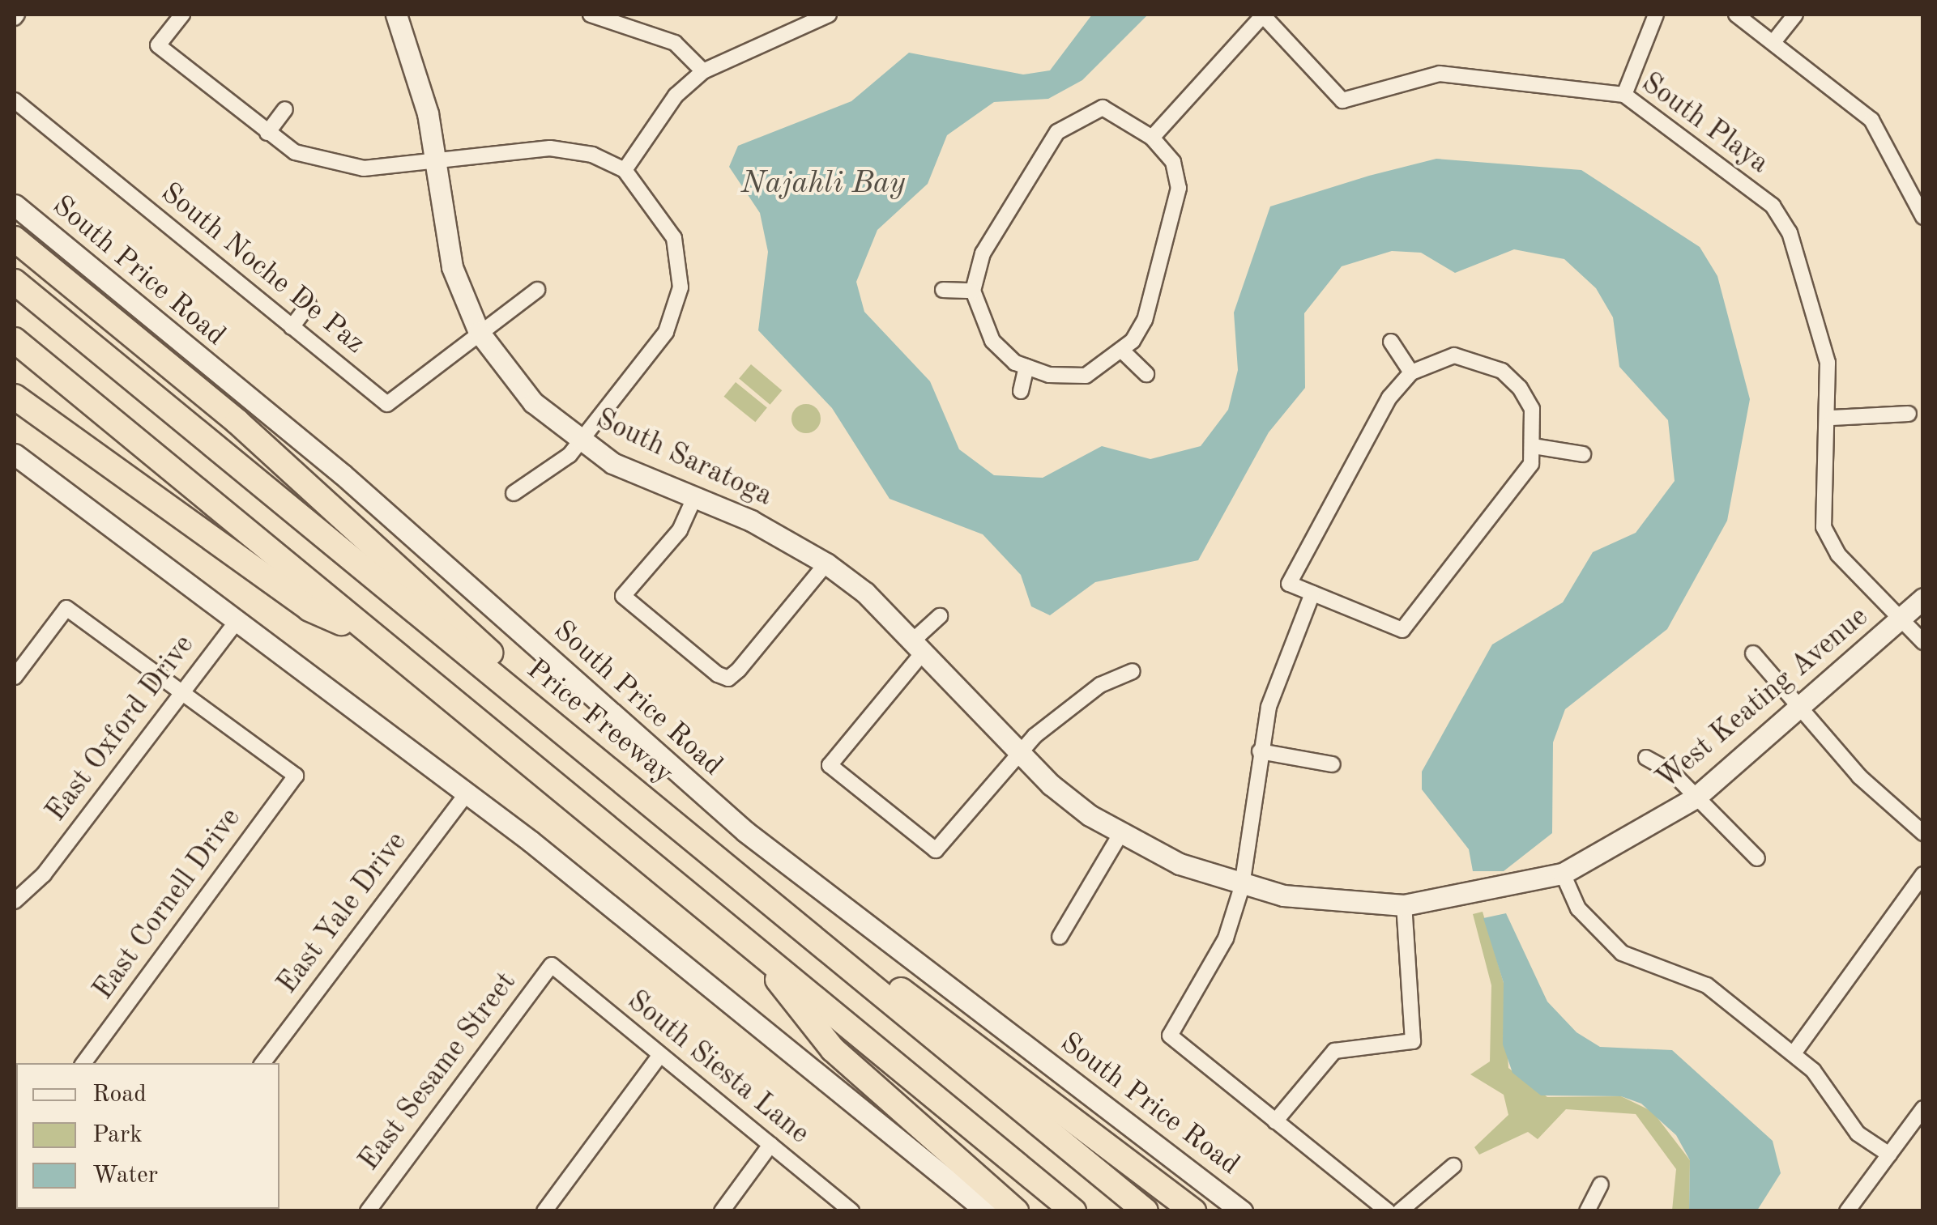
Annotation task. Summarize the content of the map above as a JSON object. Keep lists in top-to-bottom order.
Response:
{
  "streets": {
    "highway": ["Price Freeway"],
    "main road": ["South Price Road", "South Saratoga", "West Keating Avenue"],
    "street": [
      "South Playa",
      "South Noche De Paz",
      "East Oxford Drive",
      "East Cornell Drive",
      "East Yale Drive",
      "South Siesta Lane",
      "East Sesame Street"
    ]
  },
  "crossings": [
    ["South Playa", "West Keating Avenue"],
    ["South Noche De Paz", "South Saratoga"],
    ["South Saratoga", "West Keating Avenue"],
    ["East Oxford Drive", "East Cornell Drive"],
    ["South Siesta Lane", "East Sesame Street"]
  ],
  "water": ["Najahli Bay"],
  "legend": ["Road", "Park", "Water"]
}
